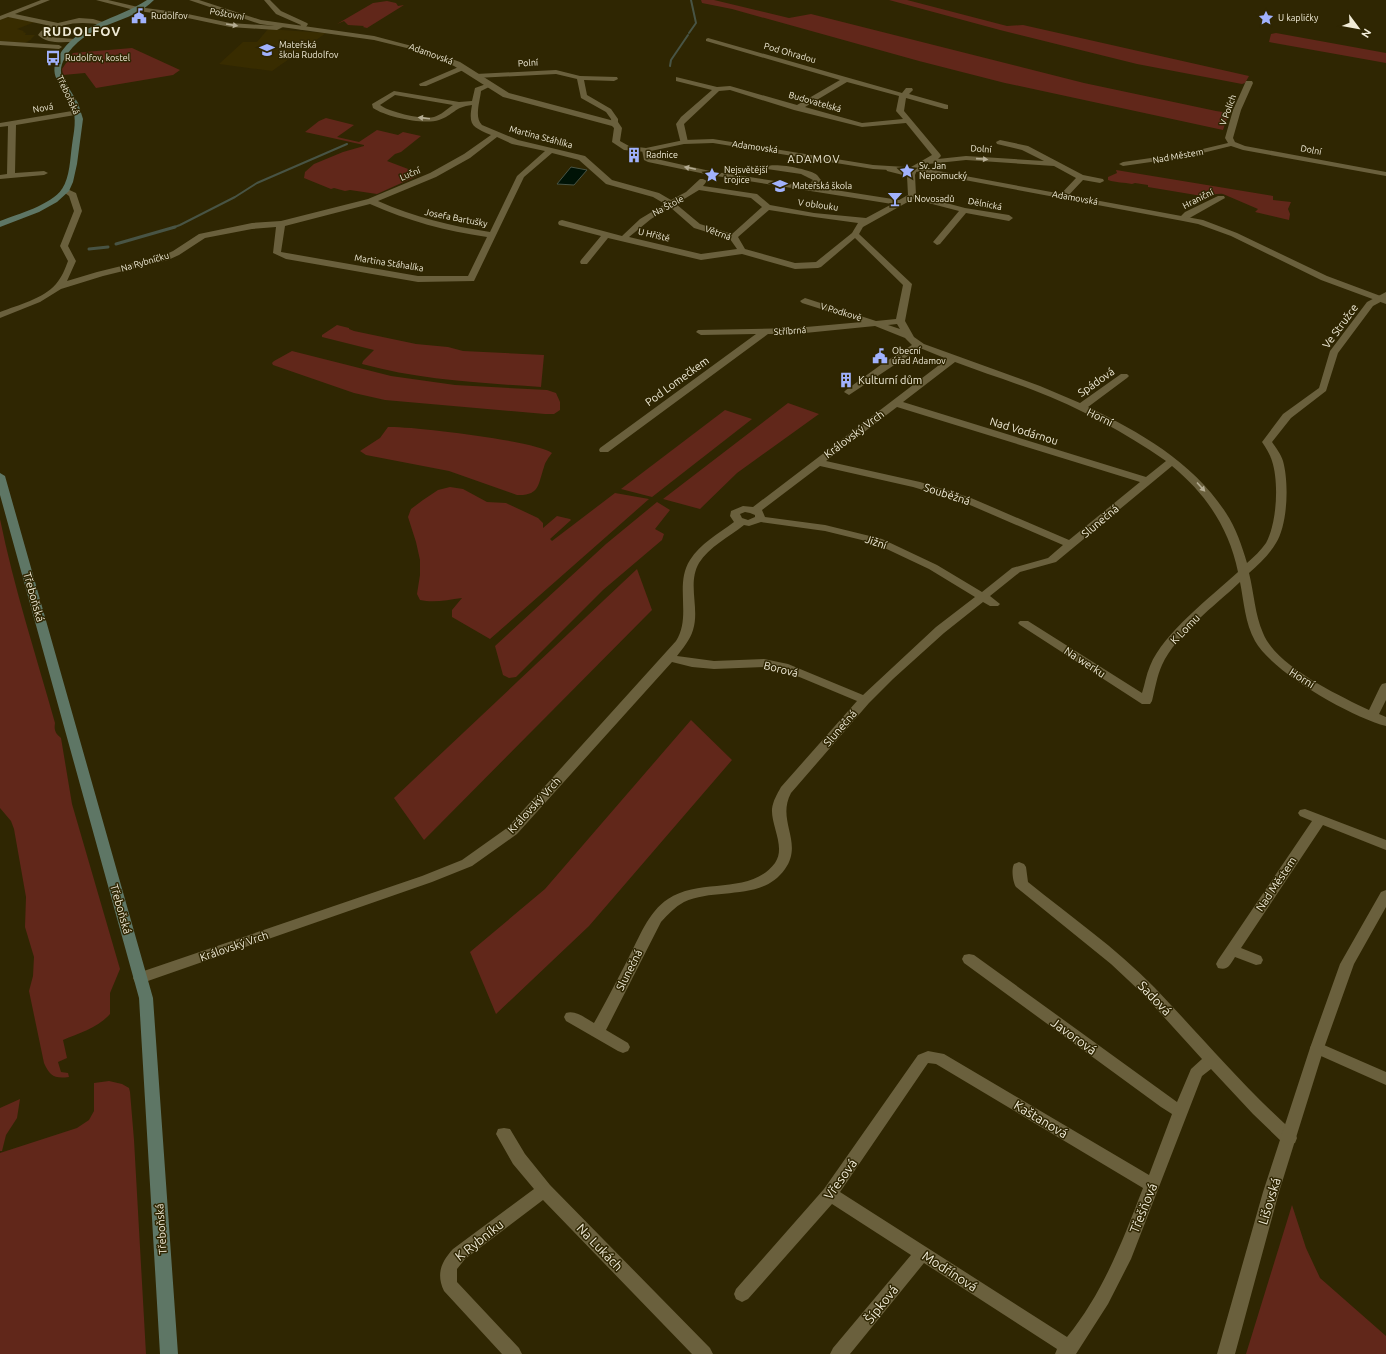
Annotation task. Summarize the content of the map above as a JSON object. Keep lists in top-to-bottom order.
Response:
{
  "streets": {
    "main road": ["Třeboňská"],
    "street": [
      "Poštovní",
      "Pod Ohradou",
      "Adamovská",
      "Polní",
      "Budovatelská",
      "Nová",
      "V Polích",
      "Martina Stáhlíka",
      "Dolní",
      "Nad Městem",
      "Luční",
      "Hraniční",
      "Dělnická",
      "V oblouku",
      "Na Štole",
      "Josefa Bartušky",
      "Větrná",
      "U Hřiště",
      "Na Rybníčku",
      "Martina Stáhalíka",
      "V Podkově",
      "Ve Stružce",
      "Stříbrná",
      "Pod Lomečkem",
      "Spádová",
      "Horní",
      "Nad Vodárnou",
      "Královský Vrch",
      "Souběžná",
      "Slunečná",
      "Jižní",
      "K Lomu",
      "Na werku",
      "Borová",
      "Sadová",
      "Javorová",
      "Kaštanová",
      "Vřesová",
      "Lišovská",
      "Třešňová",
      "K Rybníku",
      "Na Lukách",
      "Modřínová",
      "Šípková"
    ]
  },
  "crossings": [
    ["Poštovní", "Adamovská"],
    ["Poštovní", "Třeboňská"],
    ["Adamovská", "Polní"],
    ["Adamovská", "Hraniční"],
    ["Adamovská", "Ve Stružce"],
    ["Třeboňská", "Nová"],
    ["Třeboňská", "Královský Vrch"],
    ["V Polích", "Dolní"],
    ["V Polích", "Nad Městem"],
    ["Martina Stáhlíka", "Luční"],
    ["Martina Stáhlíka", "Větrná"],
    ["Martina Stáhlíka", "Martina Stáhalíka"],
    ["Dolní", "Nad Městem"],
    ["Luční", "Josefa Bartušky"],
    ["Luční", "Na Rybníčku"],
    ["Luční", "Martina Stáhalíka"],
    ["Na Štole", "Větrná"],
    ["Na Štole", "U Hřiště"],
    ["Josefa Bartušky", "Martina Stáhalíka"],
    ["Větrná", "U Hřiště"],
    ["Na Rybníčku", "Martina Stáhalíka"],
    ["V Podkově", "Stříbrná"],
    ["Ve Stružce", "Horní"],
    ["Ve Stružce", "K Lomu"],
    ["Stříbrná", "Pod Lomečkem"],
    ["Stříbrná", "Horní"],
    ["Spádová", "Horní"],
    ["Horní", "Královský Vrch"],
    ["Horní", "Slunečná"],
    ["Horní", "K Lomu"],
    ["Nad Vodárnou", "Královský Vrch"],
    ["Nad Vodárnou", "Slunečná"],
    ["Královský Vrch", "Souběžná"],
    ["Královský Vrch", "Jižní"],
    ["Královský Vrch", "Borová"],
    ["Souběžná", "Slunečná"],
    ["Slunečná", "Jižní"],
    ["Slunečná", "Borová"],
    ["K Lomu", "Na werku"],
    ["Sadová", "Lišovská"],
    ["Sadová", "Třešňová"],
    ["Javorová", "Třešňová"],
    ["Kaštanová", "Vřesová"],
    ["Kaštanová", "Třešňová"],
    ["Vřesová", "Modřínová"],
    ["Třešňová", "Modřínová"],
    ["K Rybníku", "Na Lukách"],
    ["Modřínová", "Šípková"]
  ],
  "one_way": ["Poštovní"],
  "districts": ["RUDOLFOV", "ADAMOV"],
  "places": {
    "public building": ["Rudolfov", "Obecní úřad Adamov"],
    "place": ["U kapličky", "Sv. Jan Nepomucký", "Nejsvětější trojice"],
    "school or university": ["Mateřská škola Rudolfov", "Mateřská škola"],
    "bus stop": ["Rudolfov, kostel"],
    "building": ["Radnice", "Kulturní dům"],
    "bar": ["u Novosadů"]
  },
  "north": "bottom right"
}
